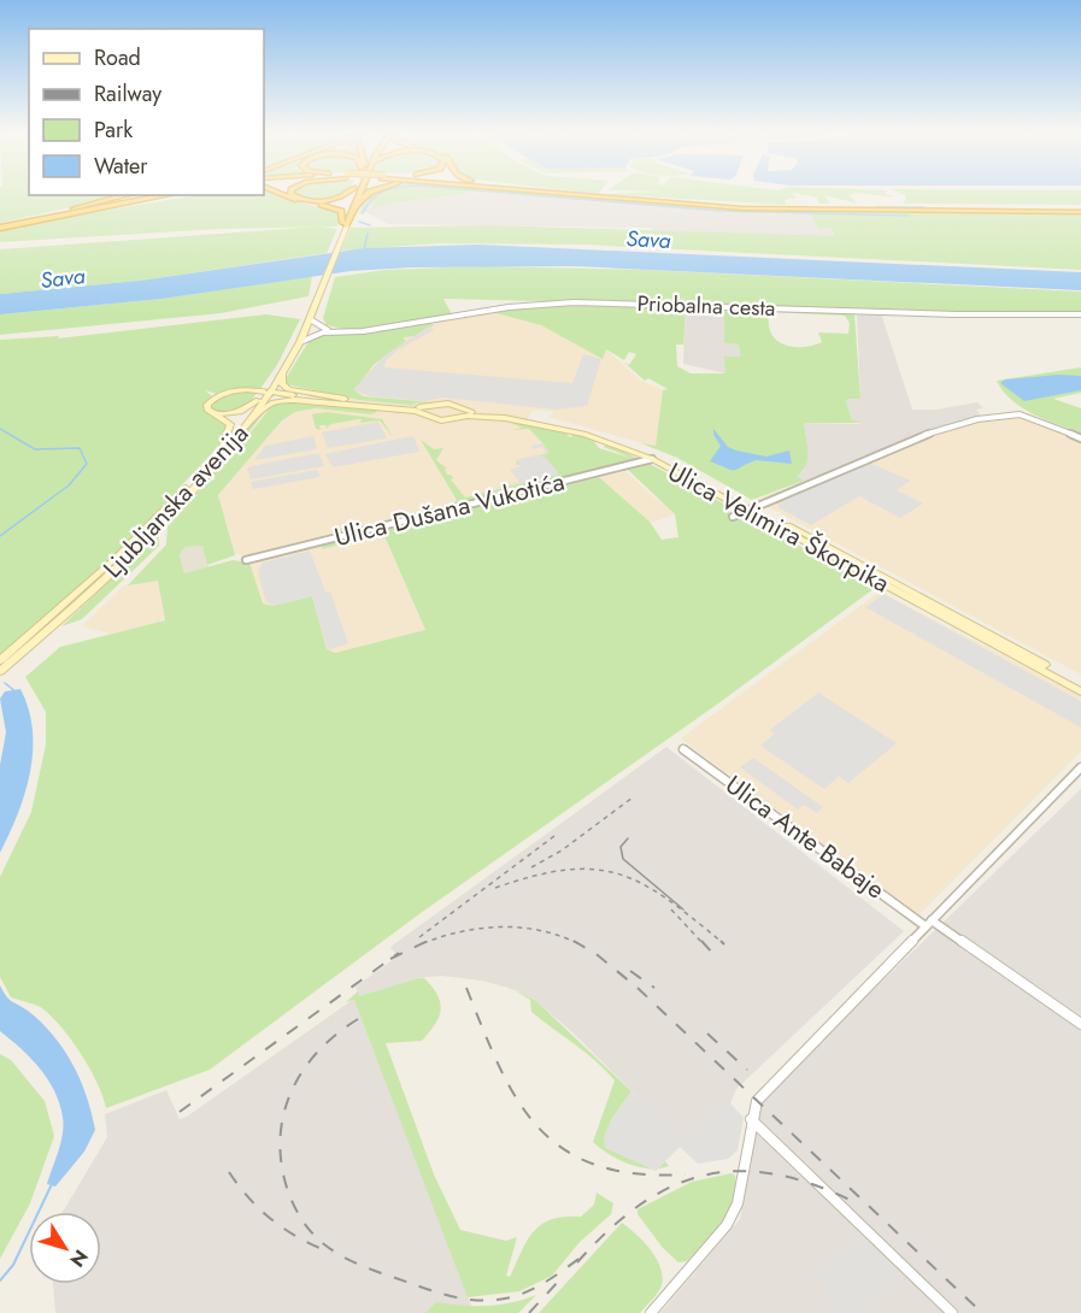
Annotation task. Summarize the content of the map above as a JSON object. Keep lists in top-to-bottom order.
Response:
{
  "streets": {
    "main road": ["Ljubljanska avenija", "Ulica Velimira Škorpika"],
    "street": ["Priobalna cesta", "Ulica Dušana Vukotića", "Ulica Ante Babaje"]
  },
  "crossings": [
    ["Priobalna cesta", "Ljubljanska avenija"],
    ["Ulica Dušana Vukotića", "Ulica Velimira Škorpika"]
  ],
  "water": ["Sava"],
  "legend": [
    "Road",
    "Railway",
    "Park",
    "Water"
  ],
  "north": "bottom right"
}
